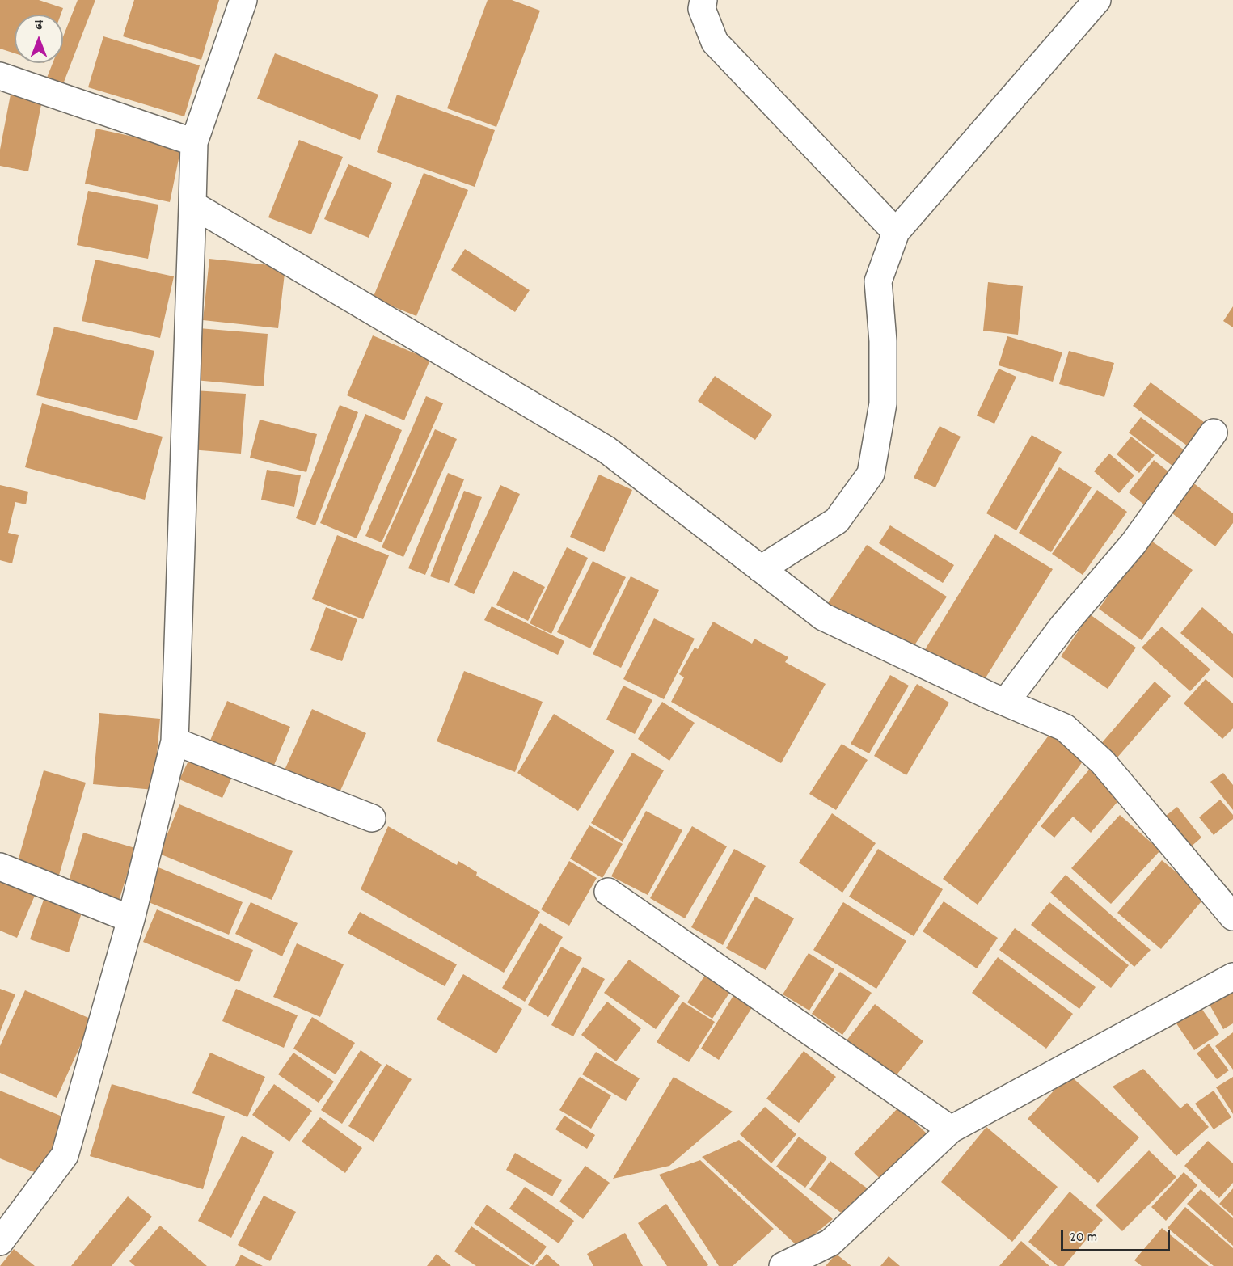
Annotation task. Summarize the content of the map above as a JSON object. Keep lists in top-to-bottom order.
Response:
{
  "scale_bar": "20 m",
  "north": "top"
}
